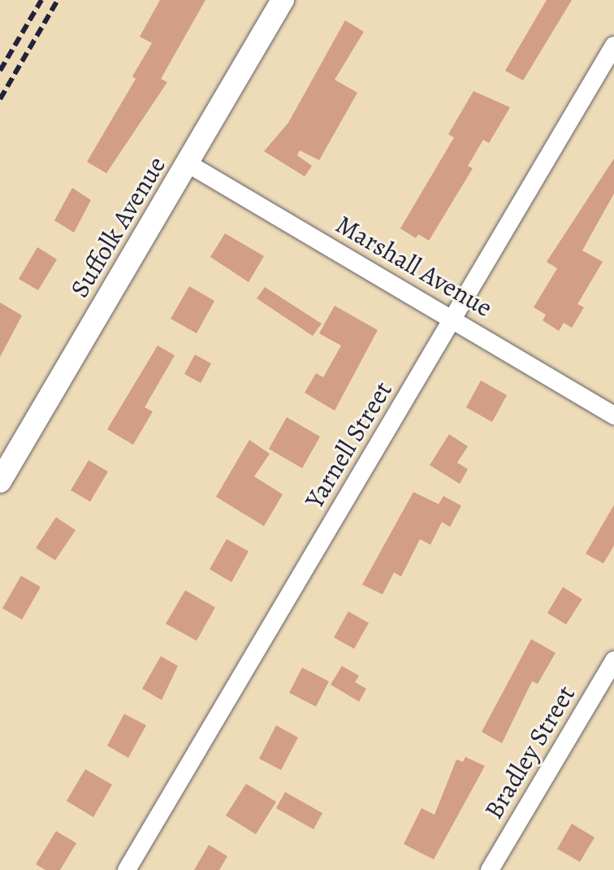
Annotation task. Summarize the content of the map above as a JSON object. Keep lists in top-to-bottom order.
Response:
{
  "streets": {
    "street": [
      "Suffolk Avenue",
      "Marshall Avenue",
      "Yarnell Street",
      "Bradley Street"
    ]
  },
  "crossings": [
    ["Suffolk Avenue", "Marshall Avenue"],
    ["Marshall Avenue", "Yarnell Street"]
  ]
}
